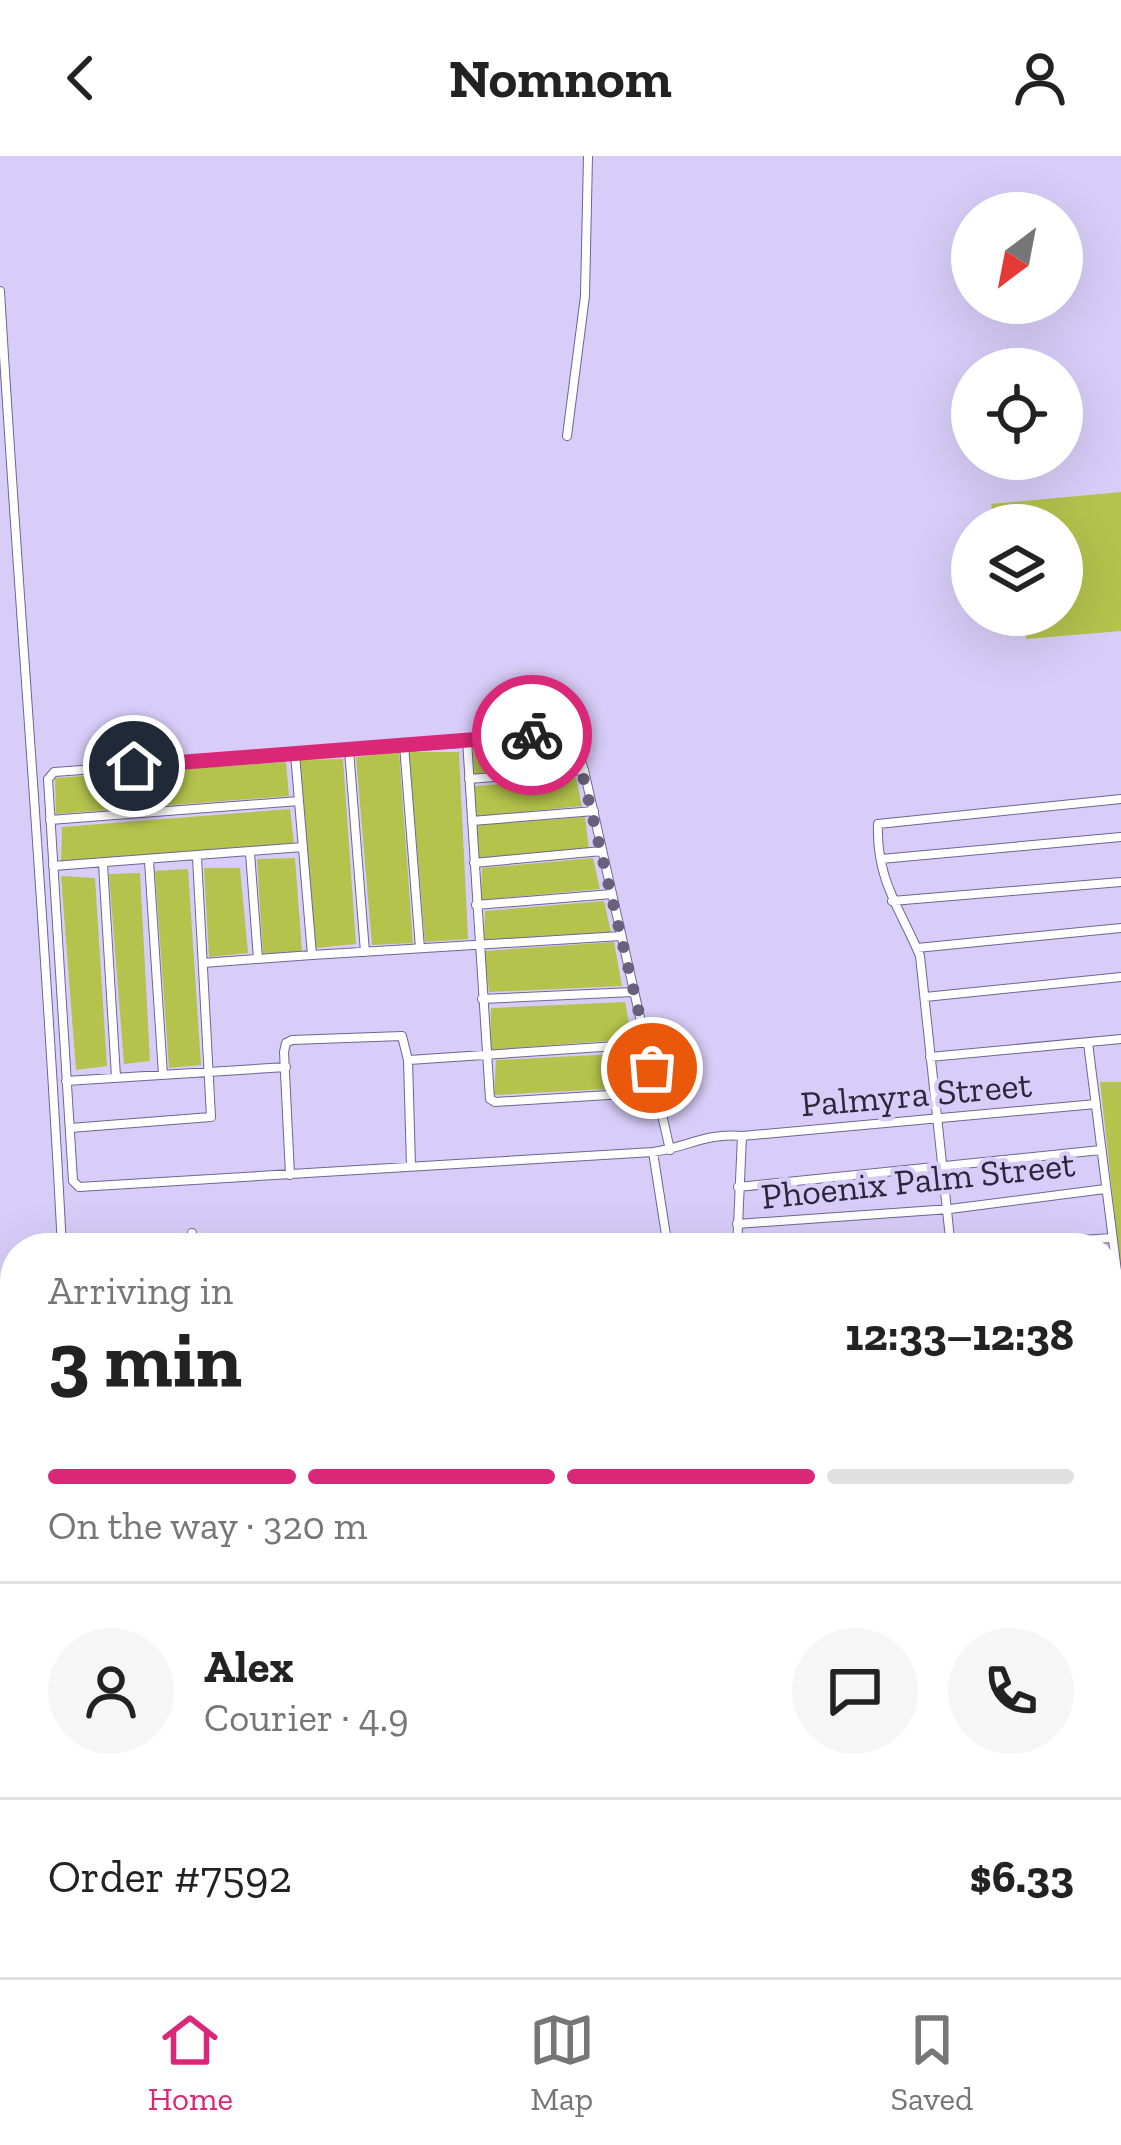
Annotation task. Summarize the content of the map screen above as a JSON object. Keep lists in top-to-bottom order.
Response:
{
  "streets": {
    "street": ["Palmyra Street", "Phoenix Palm Street"]
  },
  "north": "bottom left",
  "page": {
    "header": "Nomnom",
    "heading": ["3 min", "Arriving in", "12:33–12:38"],
    "panel": [
      "Alex",
      "Courier · 4.9",
      "Order #7592",
      "$6.33"
    ],
    "bar": "On the way · 320 m",
    "tabs": ["Home", "Map", "Saved"]
  }
}
